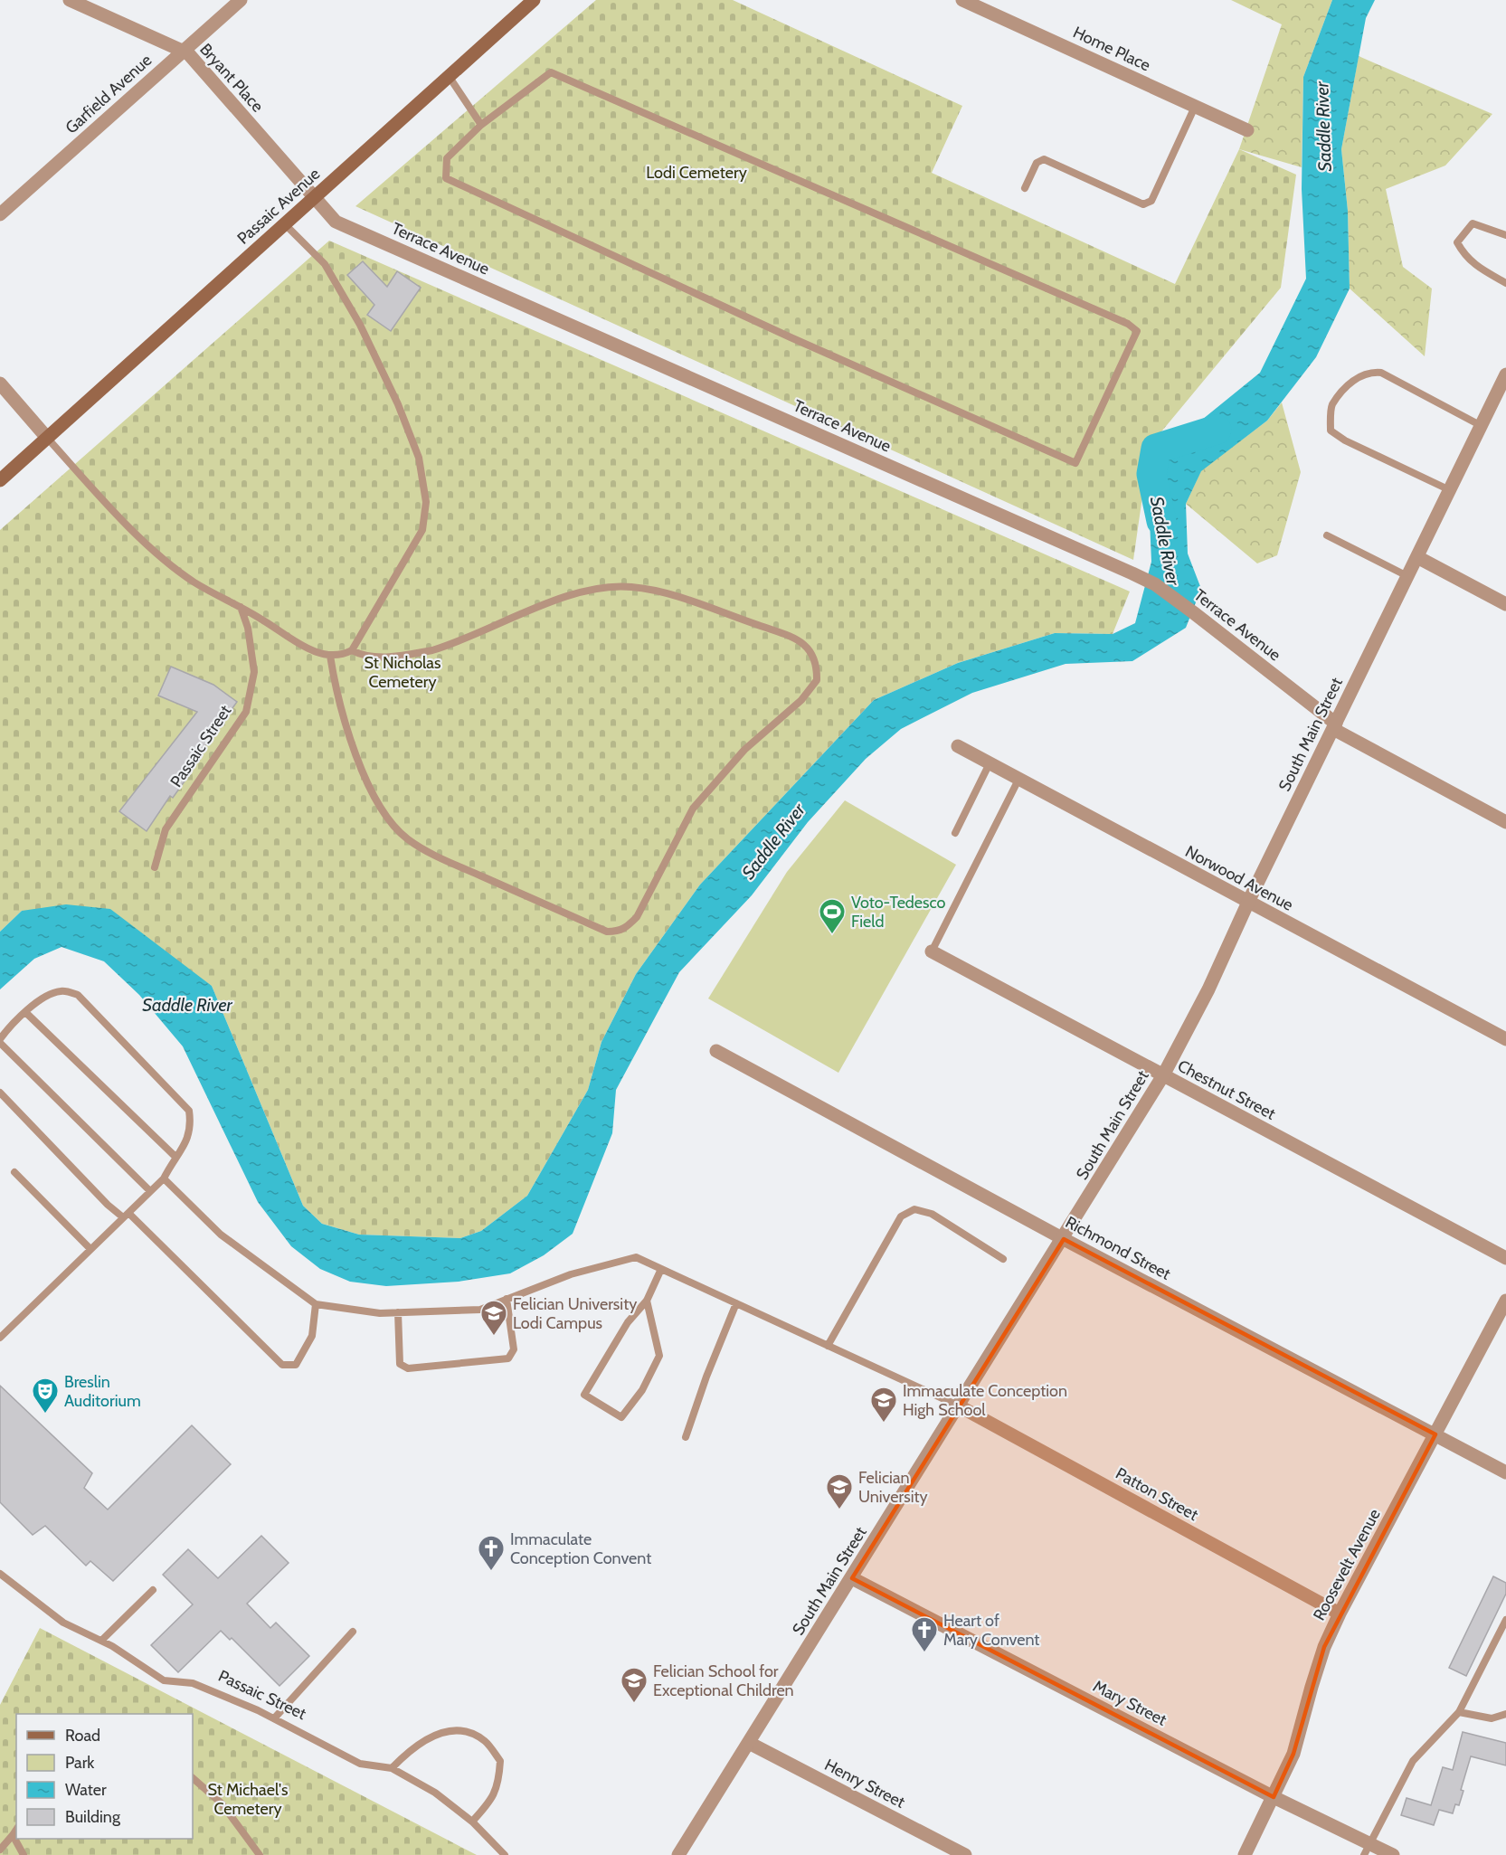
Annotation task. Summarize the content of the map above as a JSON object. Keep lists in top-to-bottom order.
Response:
{
  "streets": {
    "main road": ["Passaic Avenue"],
    "street": [
      "Home Place",
      "Bryant Place",
      "Garfield Avenue",
      "Terrace Avenue",
      "South Main Street",
      "Norwood Avenue",
      "Chestnut Street",
      "Richmond Street",
      "Patton Street",
      "Roosevelt Avenue",
      "Mary Street",
      "Henry Street"
    ],
    "lane": ["Passaic Street"]
  },
  "crossings": [
    ["Bryant Place", "Garfield Avenue"],
    ["Bryant Place", "Passaic Avenue"],
    ["Bryant Place", "Terrace Avenue"],
    ["Passaic Avenue", "Terrace Avenue"],
    ["Terrace Avenue", "South Main Street"],
    ["South Main Street", "Norwood Avenue"],
    ["South Main Street", "Chestnut Street"],
    ["South Main Street", "Richmond Street"],
    ["South Main Street", "Patton Street"],
    ["South Main Street", "Mary Street"],
    ["South Main Street", "Henry Street"],
    ["Richmond Street", "Roosevelt Avenue"],
    ["Patton Street", "Roosevelt Avenue"],
    ["Roosevelt Avenue", "Mary Street"]
  ],
  "water": ["Saddle River"],
  "parks": ["Lodi Cemetery", "St Nicholas Cemetery", "St Michael's Cemetery"],
  "places": {
    "sports": ["Voto-Tedesco Field"],
    "school or university": [
      "Felician University Lodi Campus",
      "Immaculate Conception High School",
      "Felician University",
      "Felician School for Exceptional Children"
    ],
    "theatre": ["Breslin Auditorium"],
    "church": ["Immaculate Conception Convent", "Heart of Mary Convent"]
  },
  "legend": [
    "Road",
    "Park",
    "Water",
    "Building"
  ]
}
